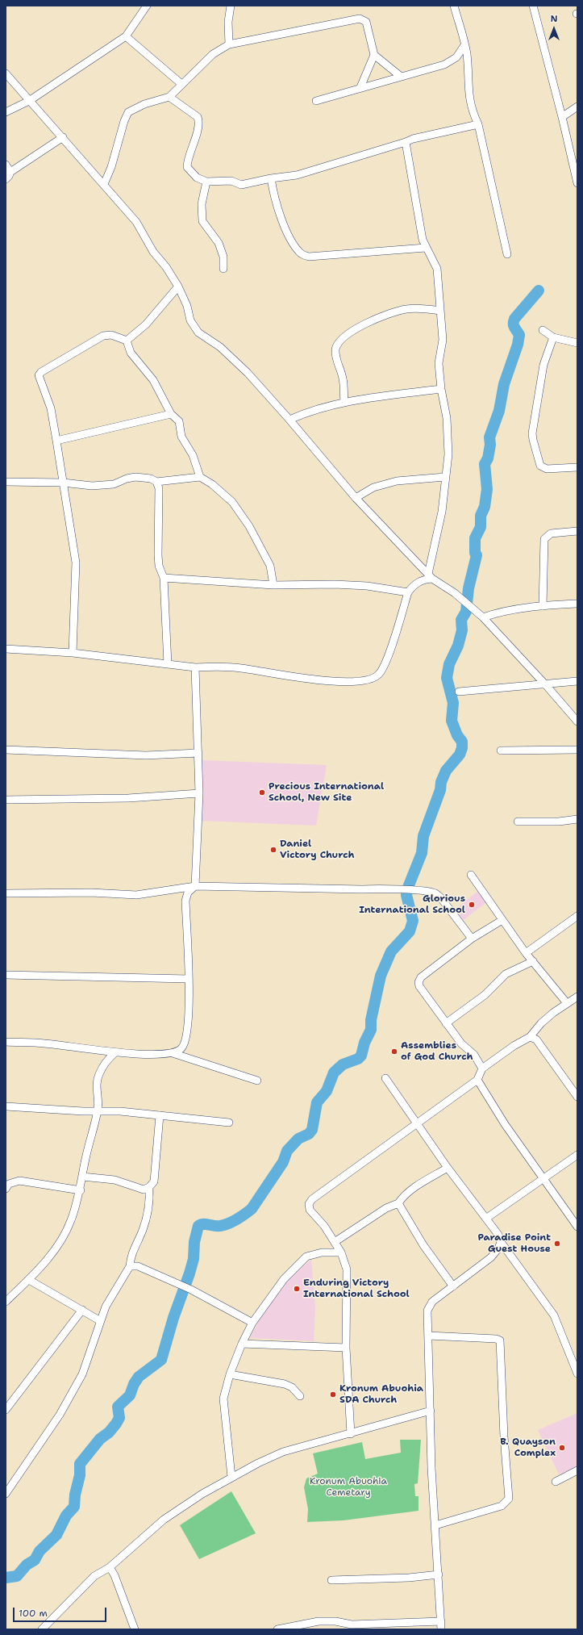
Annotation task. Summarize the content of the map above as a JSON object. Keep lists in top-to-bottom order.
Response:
{
  "parks": ["Kronum Abuohia Cemetary"],
  "places": [
    "Precious International School, New Site",
    "Daniel Victory Church",
    "Glorious International School",
    "Assemblies of God Church",
    "Paradise Point Guest House",
    "Enduring Victory International School",
    "Kronum Abuohia SDA Church",
    "B. Quayson Complex"
  ],
  "scale_bar": "100 m",
  "north": "top"
}
